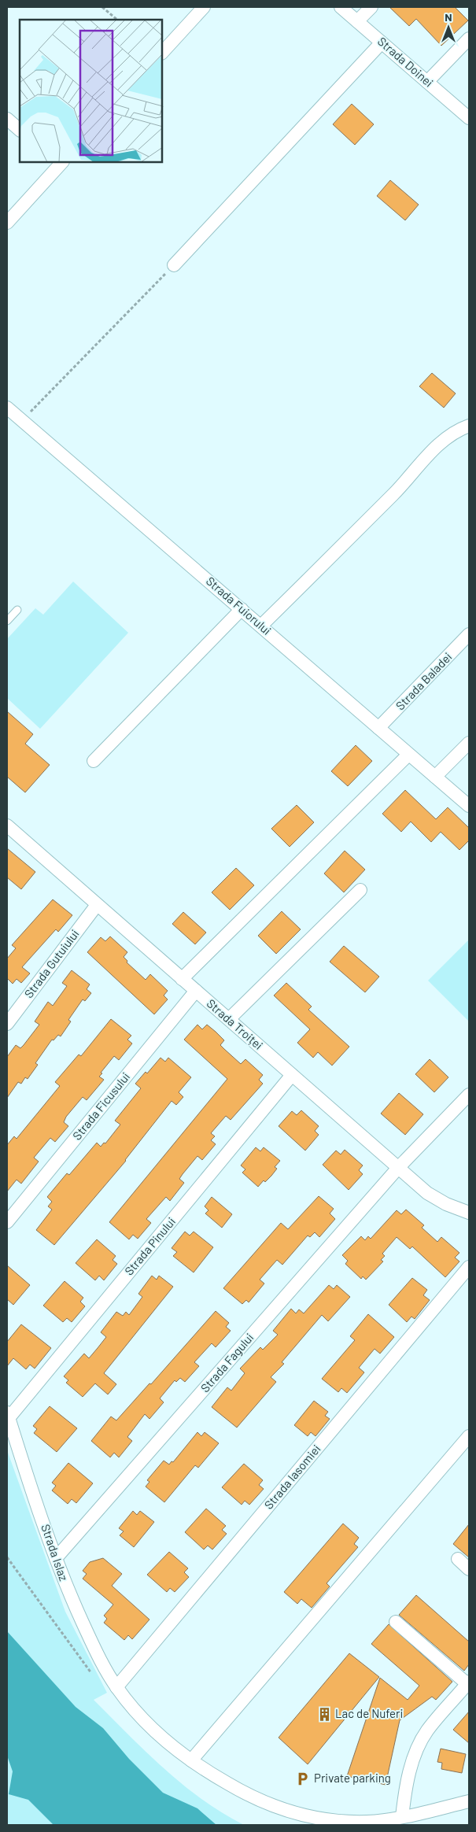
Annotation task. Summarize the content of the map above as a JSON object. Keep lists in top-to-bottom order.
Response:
{
  "streets": {
    "street": [
      "Strada Doinei",
      "Strada Fuiorului",
      "Strada Baladei",
      "Strada Gutuiului",
      "Strada Troiței",
      "Strada Ficusului",
      "Strada Pinului",
      "Strada Fagului",
      "Strada Iasomiei",
      "Strada Islaz"
    ]
  },
  "crossings": [
    ["Strada Fuiorului", "Strada Baladei"],
    ["Strada Gutuiului", "Strada Troiței"],
    ["Strada Troiței", "Strada Ficusului"],
    ["Strada Troiței", "Strada Pinului"],
    ["Strada Troiței", "Strada Fagului"],
    ["Strada Pinului", "Strada Islaz"],
    ["Strada Fagului", "Strada Islaz"],
    ["Strada Iasomiei", "Strada Islaz"]
  ],
  "places": {
    "building": ["Lac de Nuferi"],
    "parking": ["Private parking"]
  },
  "north": "top"
}
